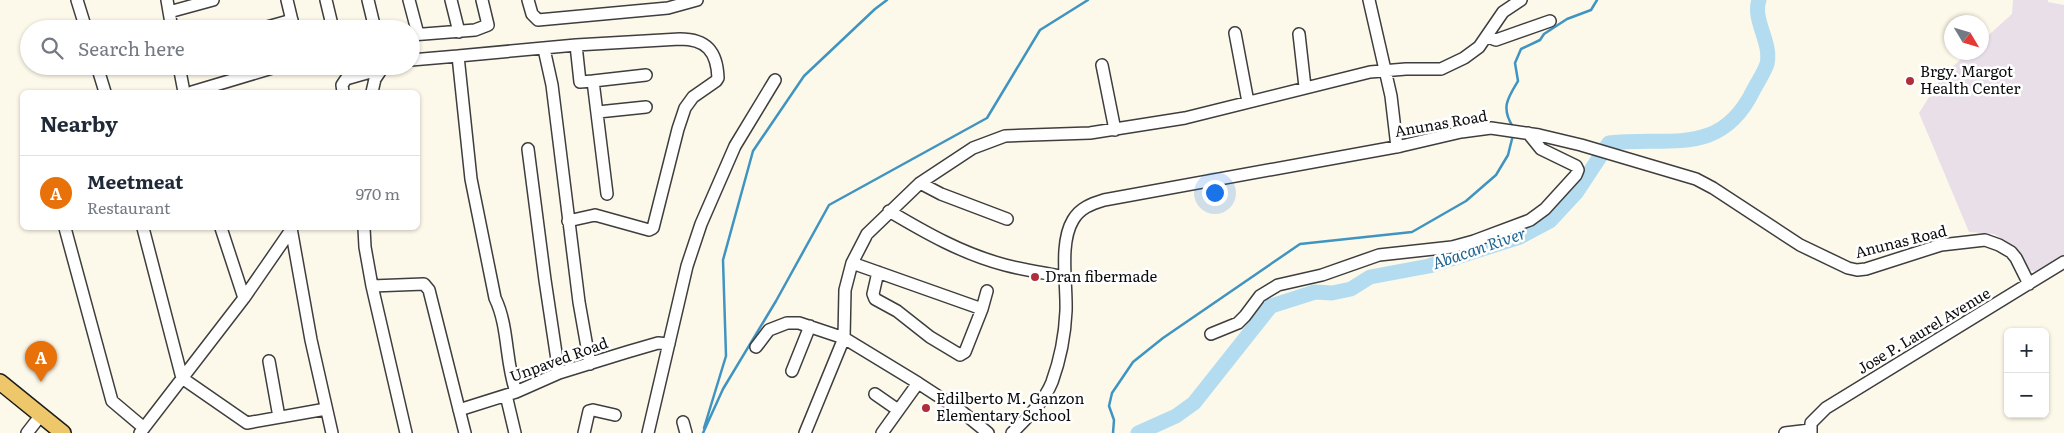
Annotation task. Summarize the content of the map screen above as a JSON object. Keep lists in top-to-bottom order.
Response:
{
  "streets": {
    "street": ["Anunas Road", "Jose P. Laurel Avenue", "Unpaved Road"]
  },
  "crossings": [
    ["Anunas Road", "Jose P. Laurel Avenue"]
  ],
  "water": ["Abacan River"],
  "places": ["Brgy. Margot Health Center", "Dran fibermade", "Edilberto M. Ganzon Elementary School"],
  "north": "bottom right",
  "page": {
    "search": "Search here",
    "heading": "Nearby",
    "list": [
      {
        "mark": "A",
        "name": "Meetmeat",
        "note": "Restaurant",
        "value": "970 m"
      }
    ],
    "map_buttons": ["+", "−"],
    "pins": "A"
  }
}
